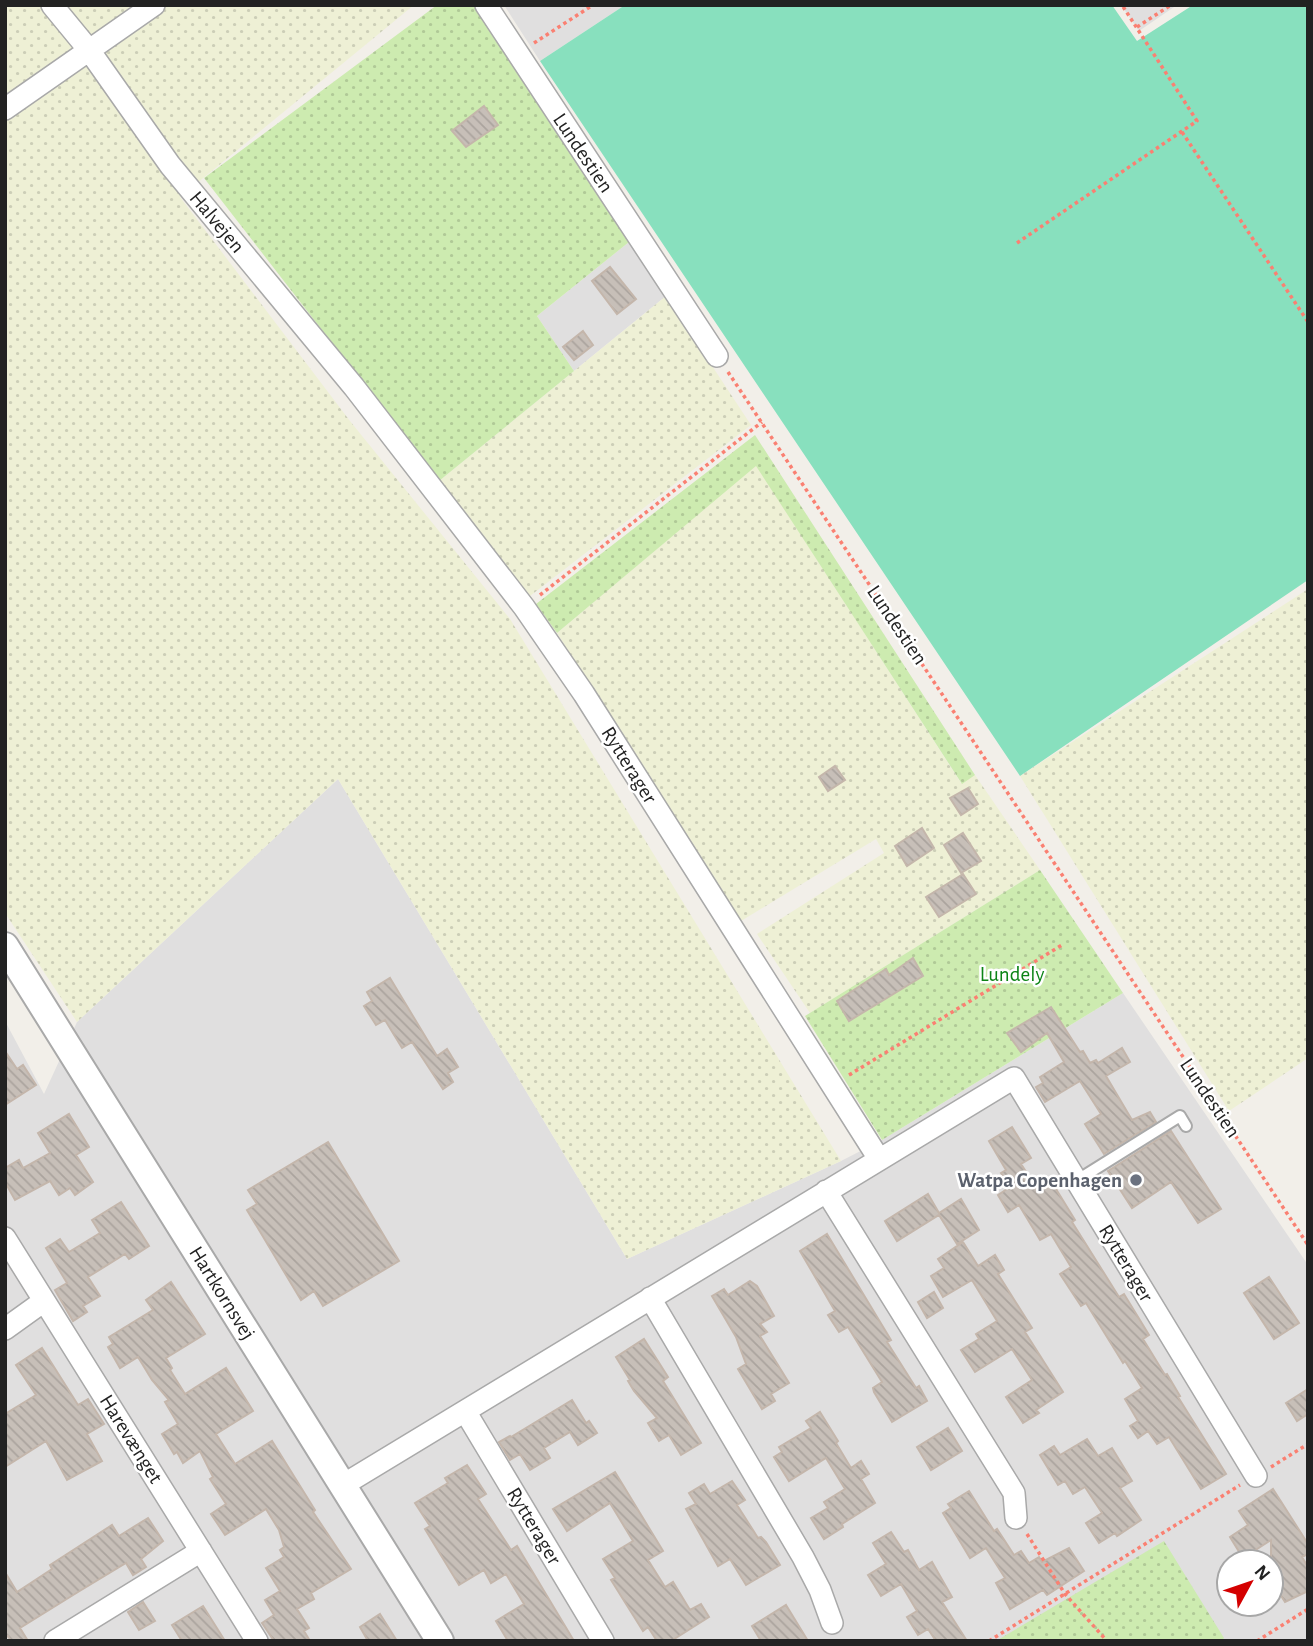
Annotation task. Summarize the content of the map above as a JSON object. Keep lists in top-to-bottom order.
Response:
{
  "streets": {
    "street": [
      "Lundestien",
      "Halvejen",
      "Rytterager",
      "Hartkornsvej",
      "Harevænget"
    ]
  },
  "crossings": [
    ["Halvejen", "Rytterager"],
    ["Rytterager", "Hartkornsvej"]
  ],
  "parks": ["Lundely"],
  "places": ["Watpa Copenhagen"],
  "north": "top right"
}
